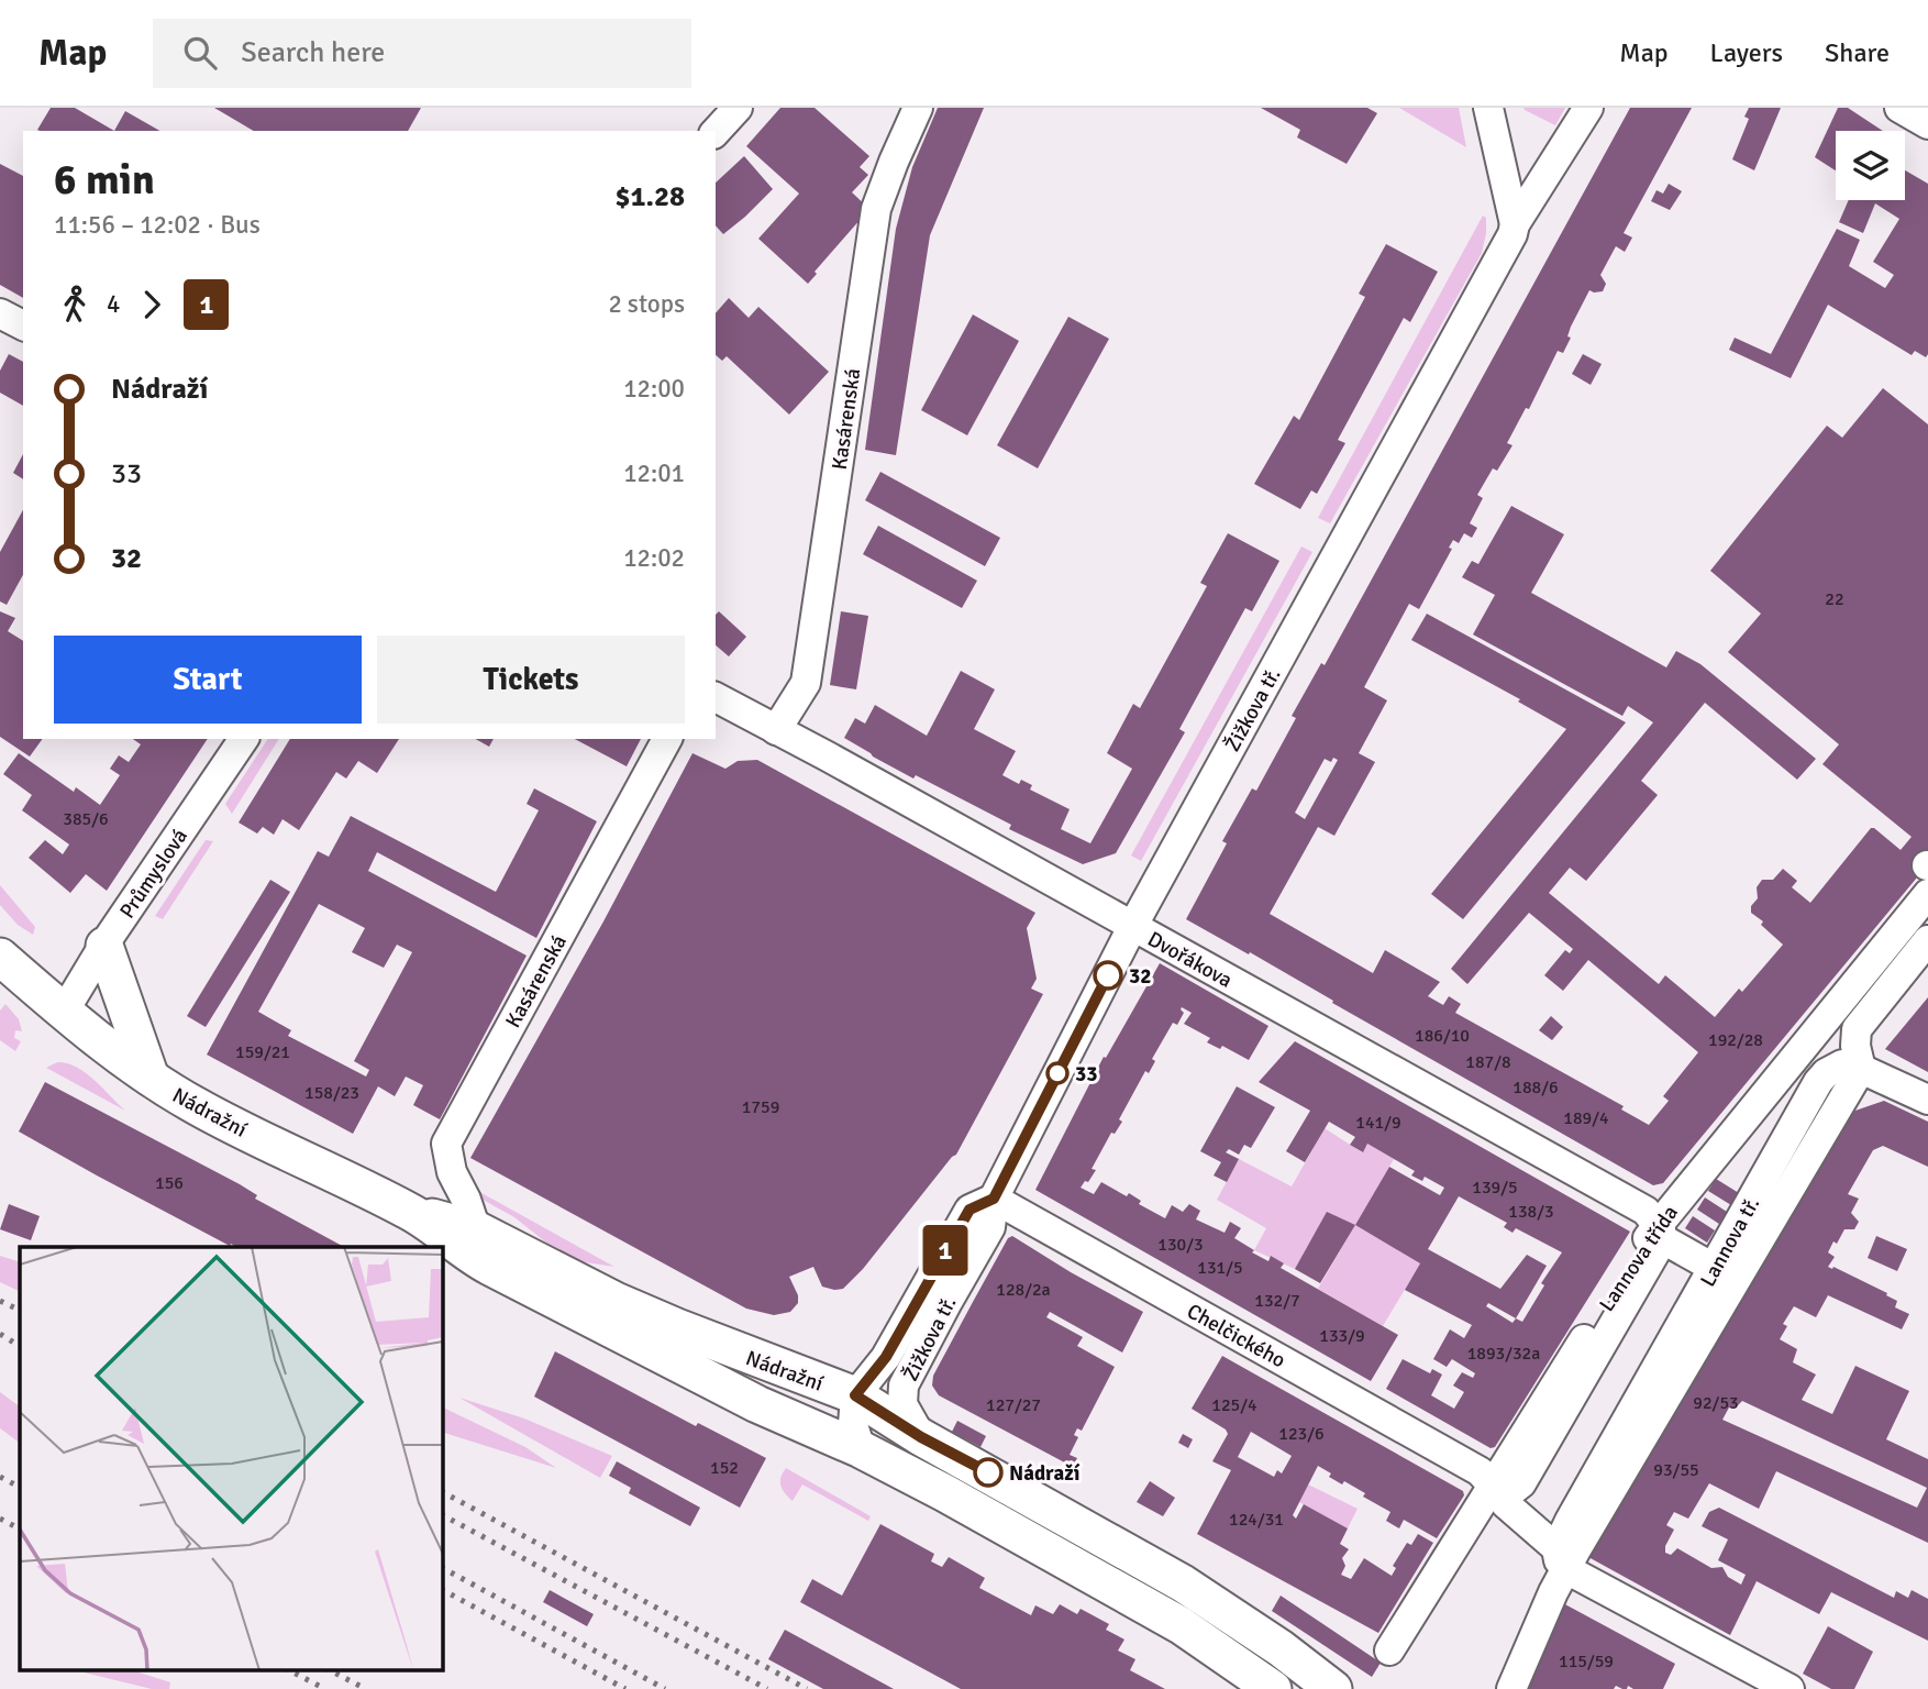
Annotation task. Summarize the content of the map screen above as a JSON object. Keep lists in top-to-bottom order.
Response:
{
  "streets": {
    "main road": ["Nádražní"],
    "street": [
      "Kasárenská",
      "Žižkova tř.",
      "Průmyslová",
      "Dvořákova",
      "Lannova tř.",
      "Lannova třída",
      "Chelčického"
    ]
  },
  "crossings": [
    ["Kasárenská", "Dvořákova"],
    ["Kasárenská", "Nádražní"],
    ["Žižkova tř.", "Dvořákova"],
    ["Žižkova tř.", "Nádražní"],
    ["Žižkova tř.", "Chelčického"],
    ["Průmyslová", "Nádražní"],
    ["Dvořákova", "Lannova třída"],
    ["Lannova tř.", "Lannova třída"],
    ["Lannova třída", "Chelčického"]
  ],
  "places": ["32", "33", "Nádraží"],
  "lines": ["bus line 1"],
  "house_numbers": [
    "22",
    "385/6",
    "186/10",
    "192/28",
    "159/21",
    "187/8",
    "188/6",
    "158/23",
    "1759",
    "189/4",
    "141/9",
    "156",
    "139/5",
    "138/3",
    "130/3",
    "131/5",
    "128/2a",
    "132/7",
    "133/9",
    "1893/32a",
    "92/53",
    "127/27",
    "125/4",
    "123/6",
    "152",
    "93/55",
    "124/31",
    "115/59"
  ],
  "page": {
    "header": "Map",
    "search": "Search here",
    "nav": ["Map", "Layers", "Share"],
    "on_map": "1",
    "heading": ["6 min", "11:56 – 12:02 · Bus", "$1.28"],
    "legs": ["4", "1", "2 stops"],
    "list": [
      {
        "name": "Nádraží",
        "value": "12:00"
      },
      {
        "name": "33",
        "value": "12:01"
      },
      {
        "name": "32",
        "value": "12:02"
      }
    ],
    "buttons": ["Start", "Tickets"]
  }
}
